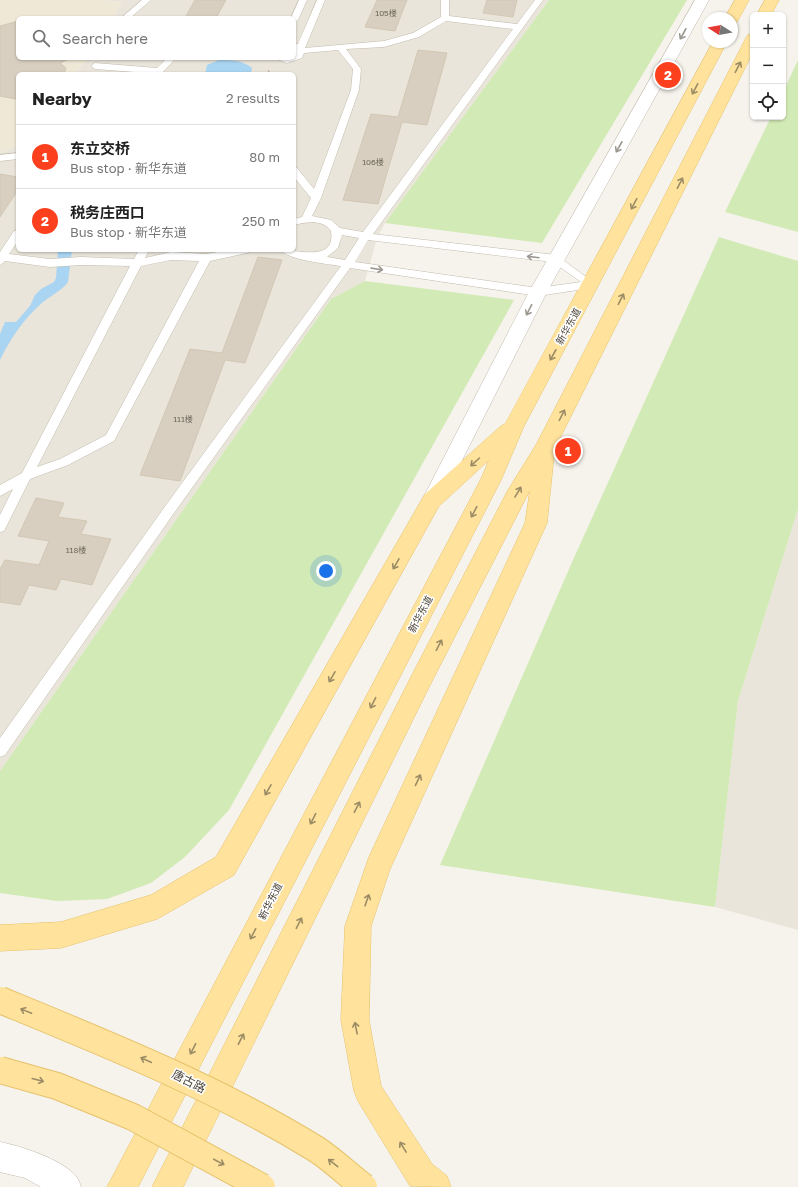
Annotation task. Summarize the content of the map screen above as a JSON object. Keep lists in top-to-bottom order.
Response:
{
  "streets": {
    "main road": ["新华东道", "唐古路"]
  },
  "house_numbers": [
    "105楼",
    "106楼",
    "111楼",
    "118楼"
  ],
  "north": "left",
  "page": {
    "map_buttons": ["+", "−"],
    "search": "Search here",
    "pins": ["2", "1"],
    "heading": ["Nearby", "2 results"],
    "list": [
      {
        "mark": "1",
        "name": "东立交桥",
        "note": "Bus stop · 新华东道",
        "value": "80 m"
      },
      {
        "mark": "2",
        "name": "税务庄西口",
        "note": "Bus stop · 新华东道",
        "value": "250 m"
      }
    ]
  }
}
